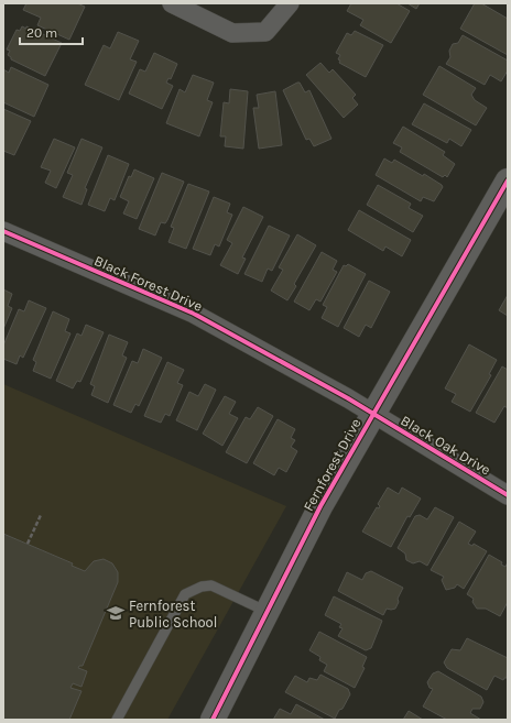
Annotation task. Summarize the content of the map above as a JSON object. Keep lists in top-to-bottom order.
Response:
{
  "streets": {
    "street": ["Black Forest Drive", "Black Oak Drive", "Fernforest Drive"]
  },
  "crossings": [
    ["Black Forest Drive", "Black Oak Drive"],
    ["Black Forest Drive", "Fernforest Drive"],
    ["Black Oak Drive", "Fernforest Drive"]
  ],
  "places": {
    "school or university": ["Fernforest Public School"]
  },
  "scale_bar": "20 m"
}
